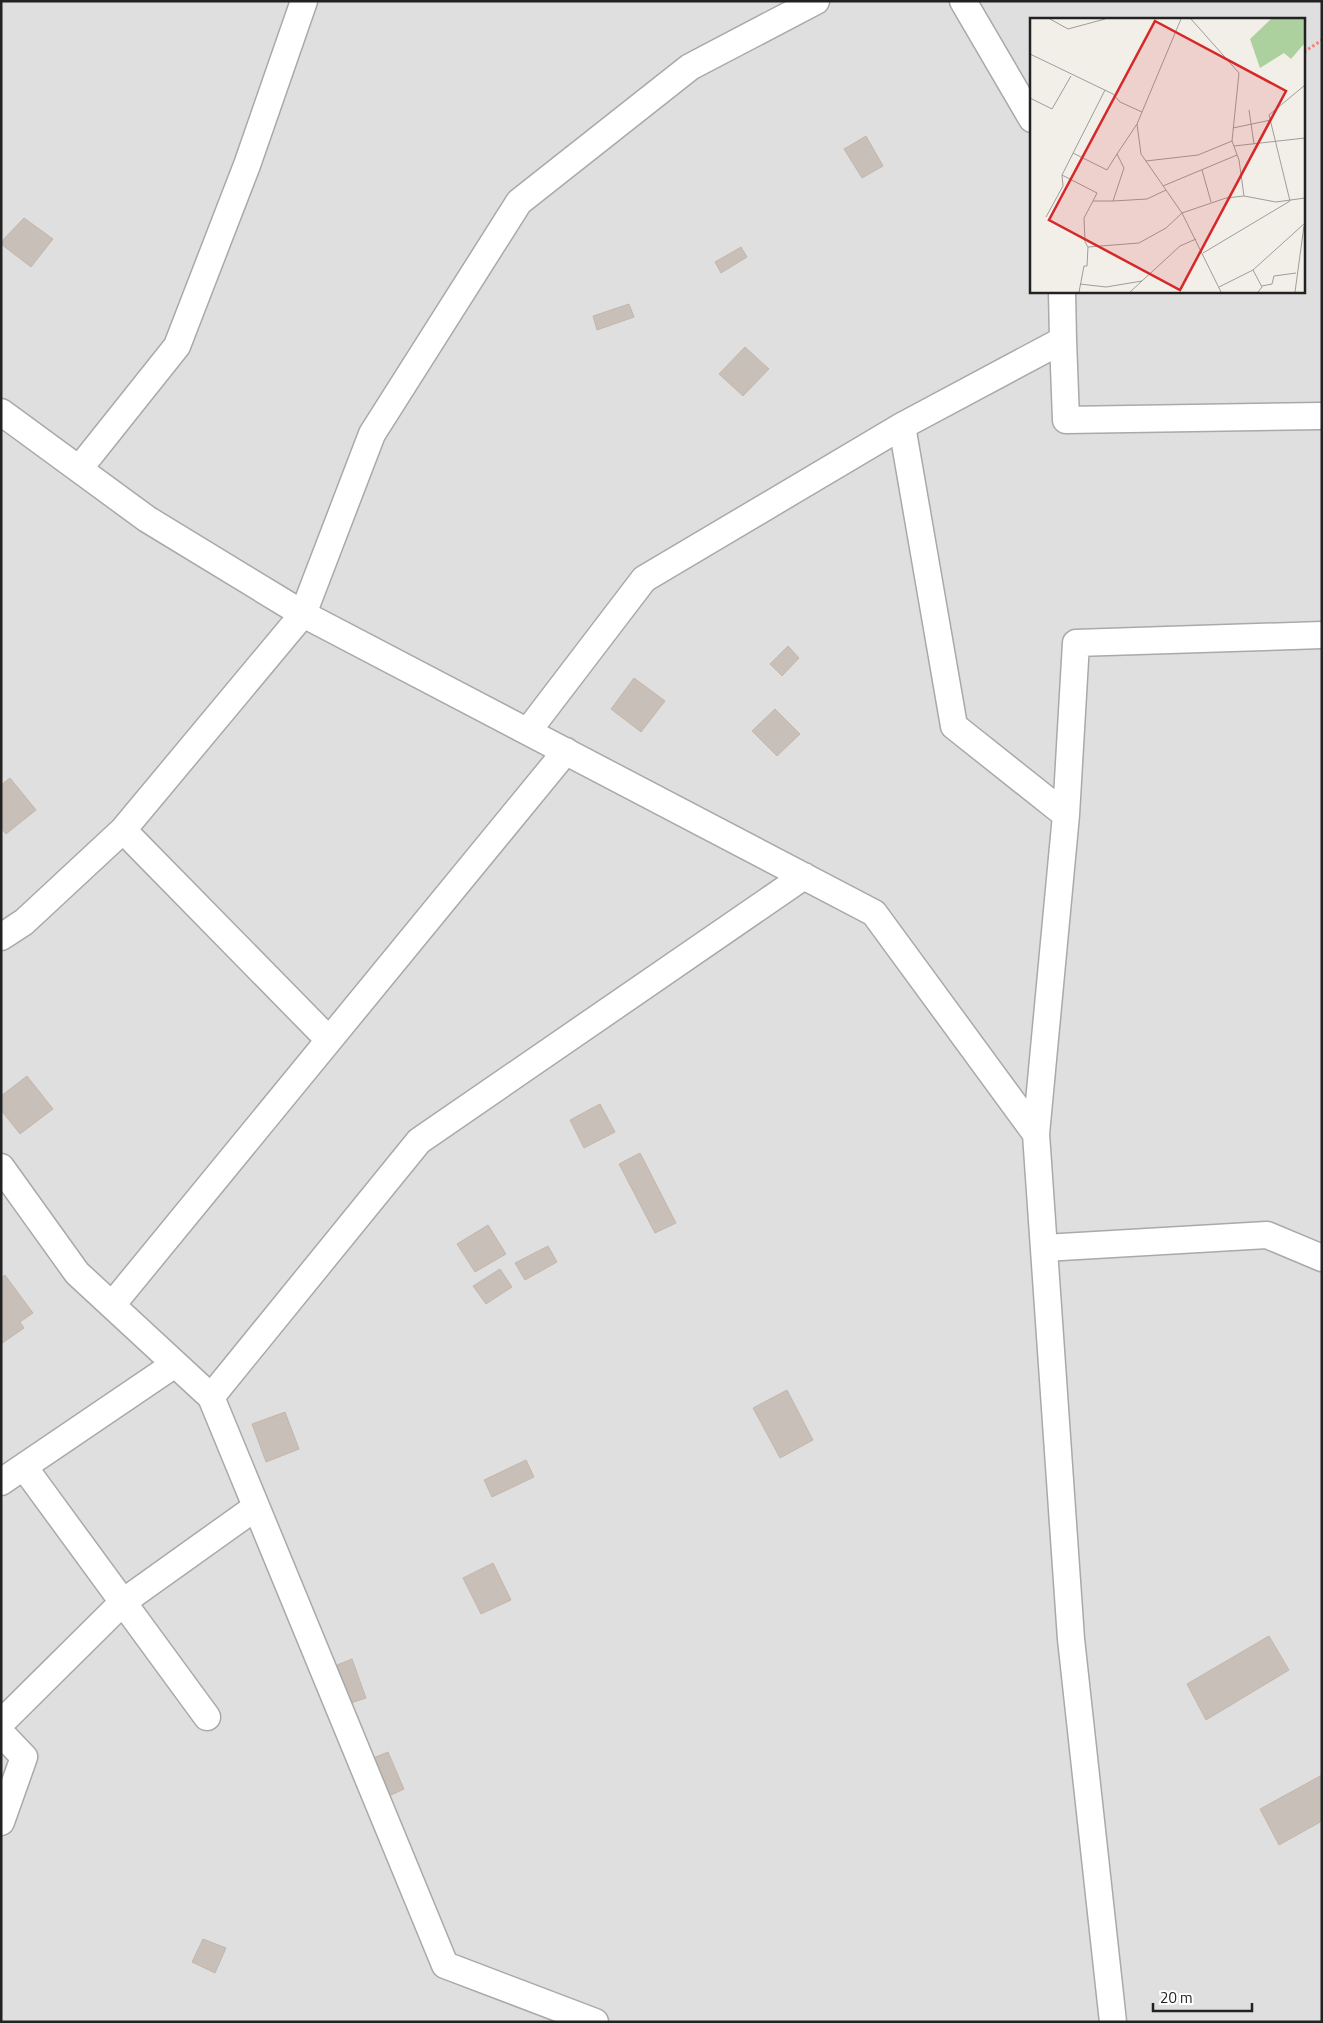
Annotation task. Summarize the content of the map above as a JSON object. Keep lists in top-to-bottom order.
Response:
{
  "scale_bar": "20 m"
}
